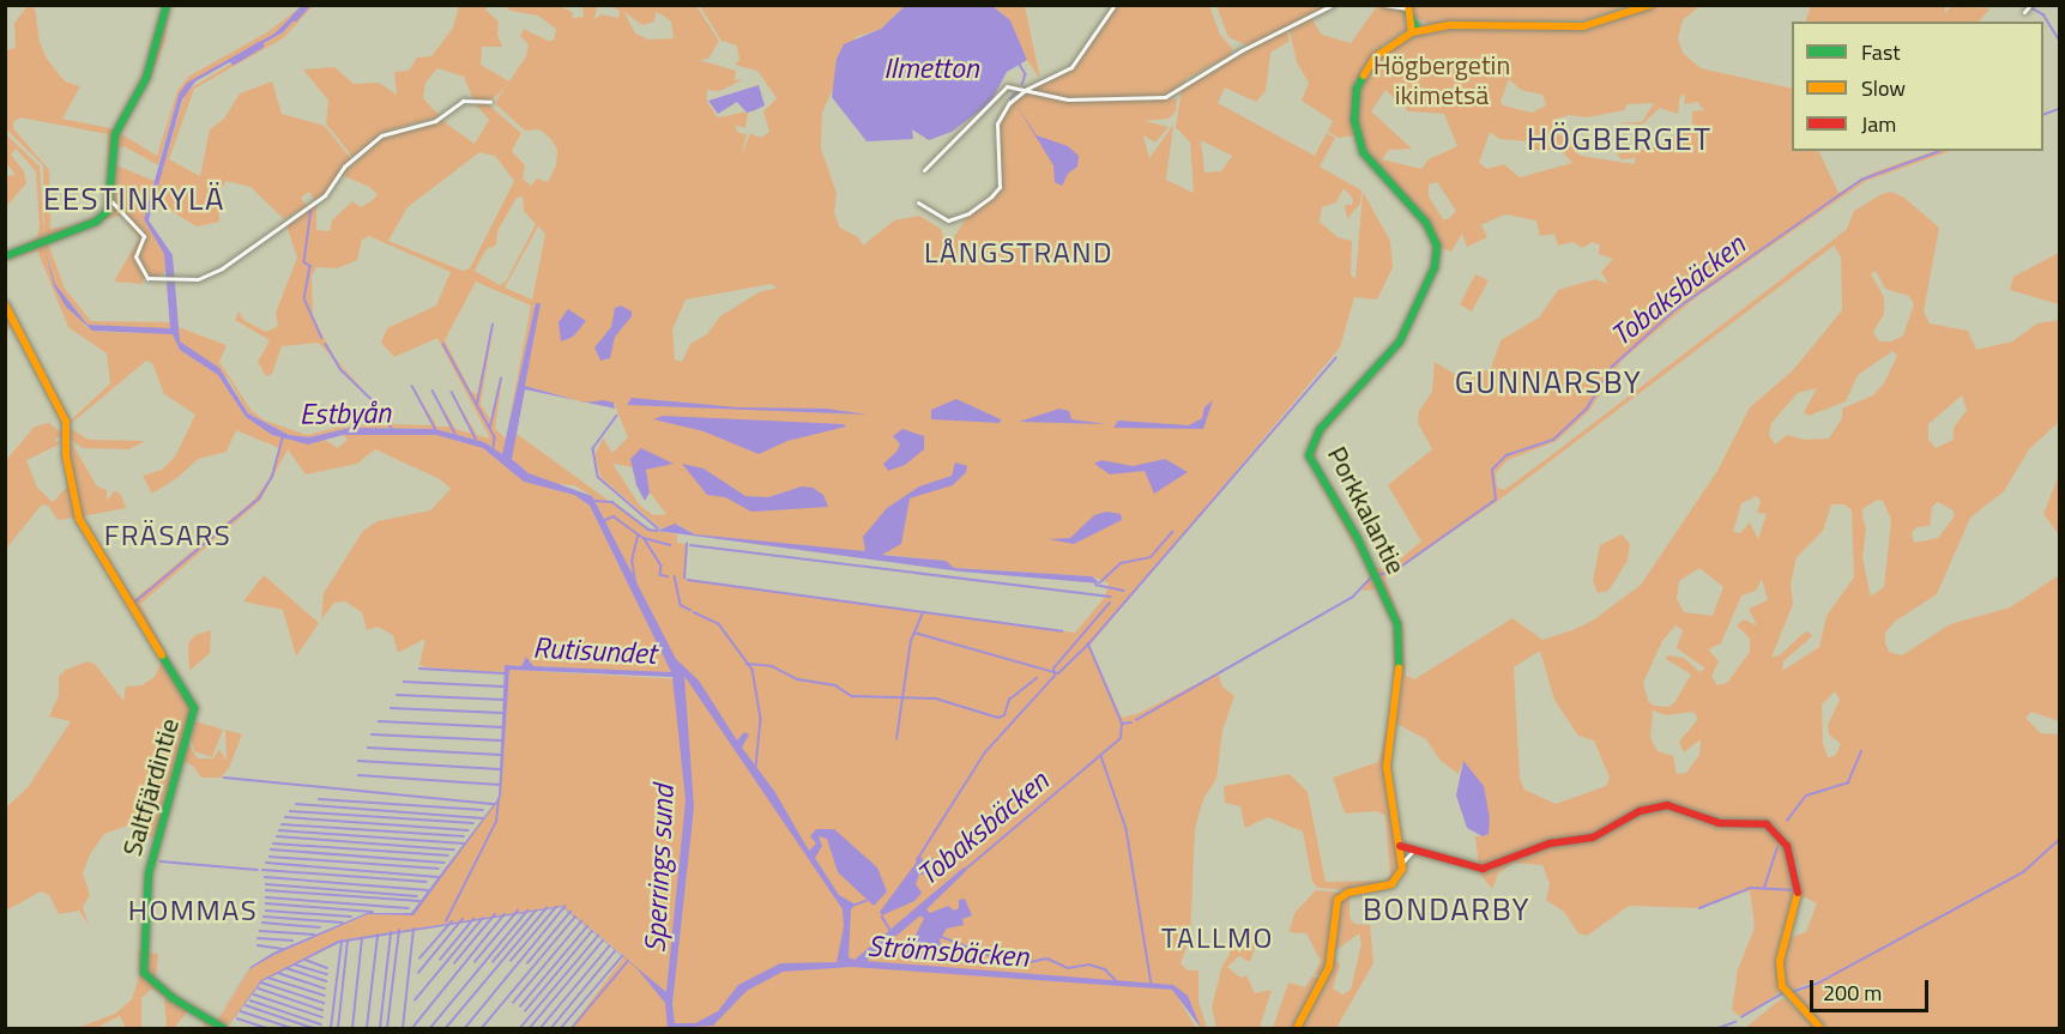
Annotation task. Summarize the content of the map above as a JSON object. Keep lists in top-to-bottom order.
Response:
{
  "streets": {
    "street": ["Porkkalantie", "Saltfjärdintie"]
  },
  "districts": [
    "HÖGBERGET",
    "EESTINKYLÄ",
    "LÅNGSTRAND",
    "GUNNARSBY",
    "FRÄSARS",
    "BONDARBY",
    "HOMMAS",
    "TALLMO"
  ],
  "water": [
    "Ilmetton",
    "Tobaksbäcken",
    "Estbyån",
    "Rutisundet",
    "Sperrings sund",
    "Strömsbäcken"
  ],
  "parks": ["Högbergetin ikimetsä"],
  "legend": ["Fast", "Slow", "Jam"],
  "scale_bar": "200 m"
}
